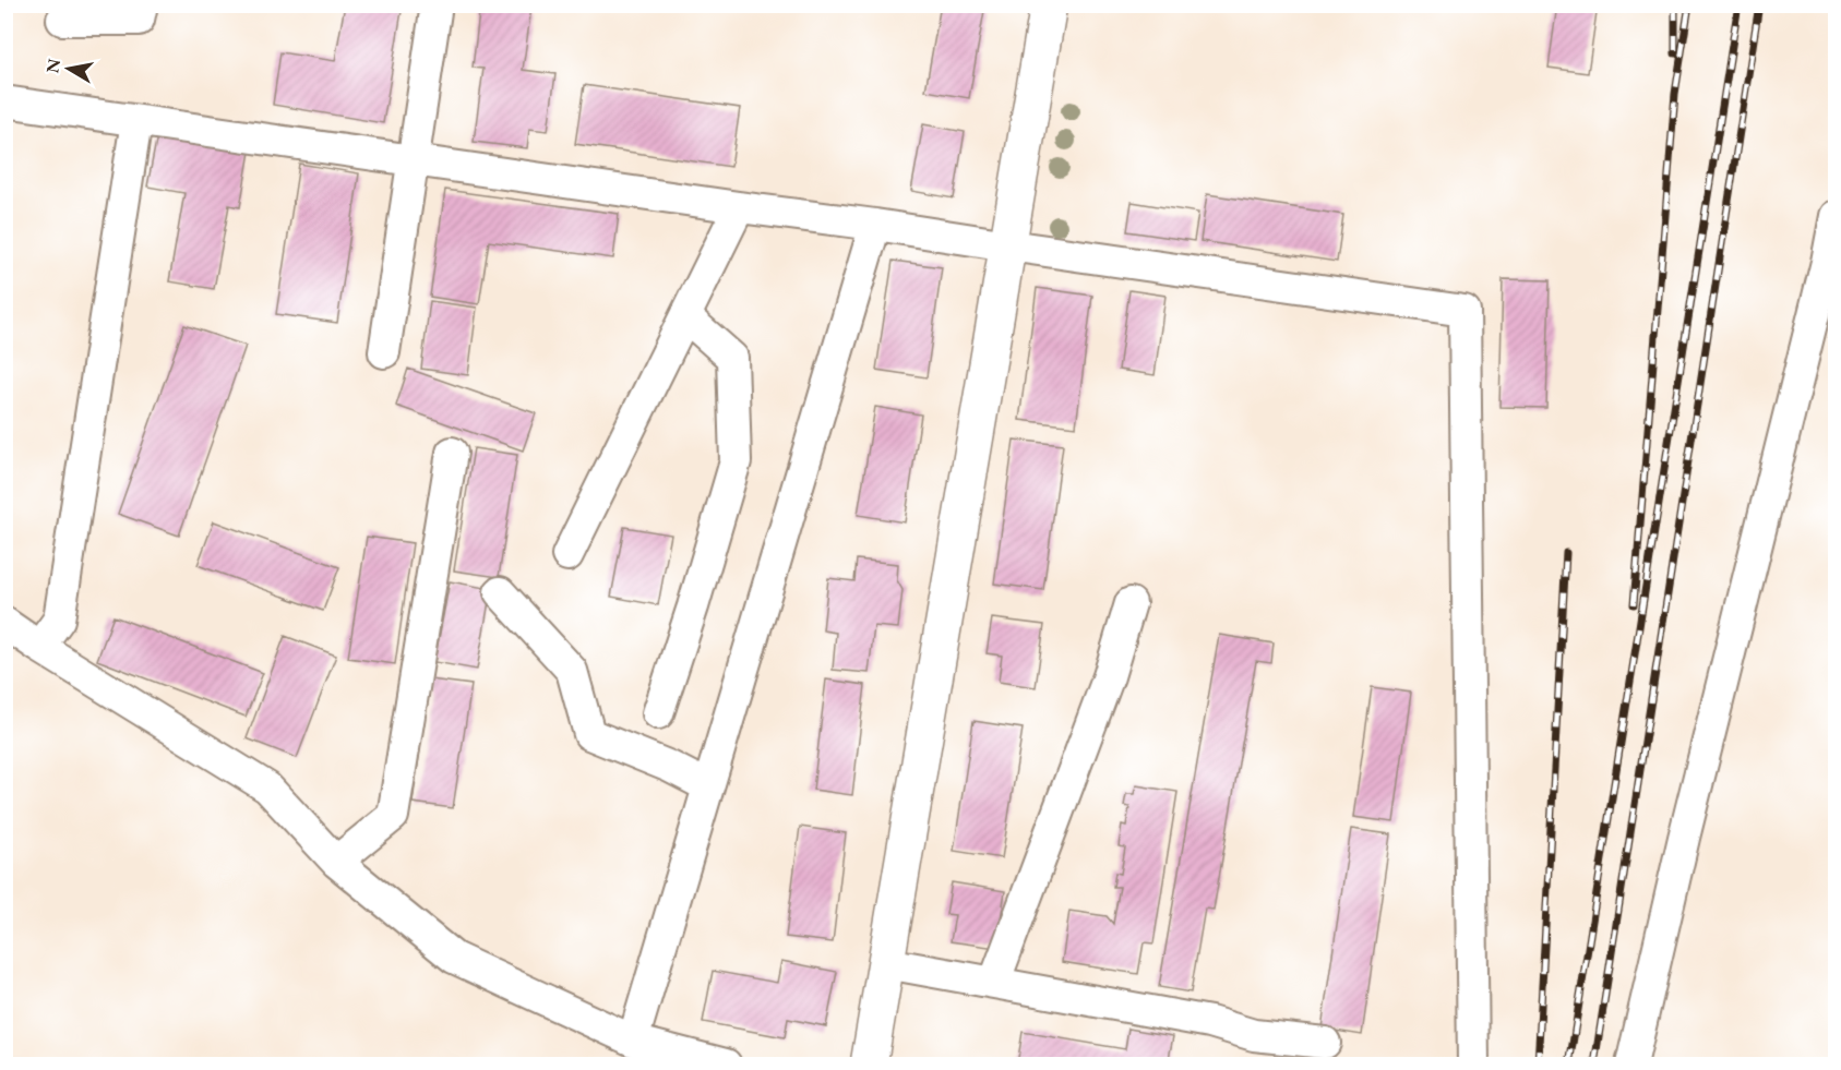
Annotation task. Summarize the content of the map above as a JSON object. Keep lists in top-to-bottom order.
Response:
{
  "north": "left"
}
